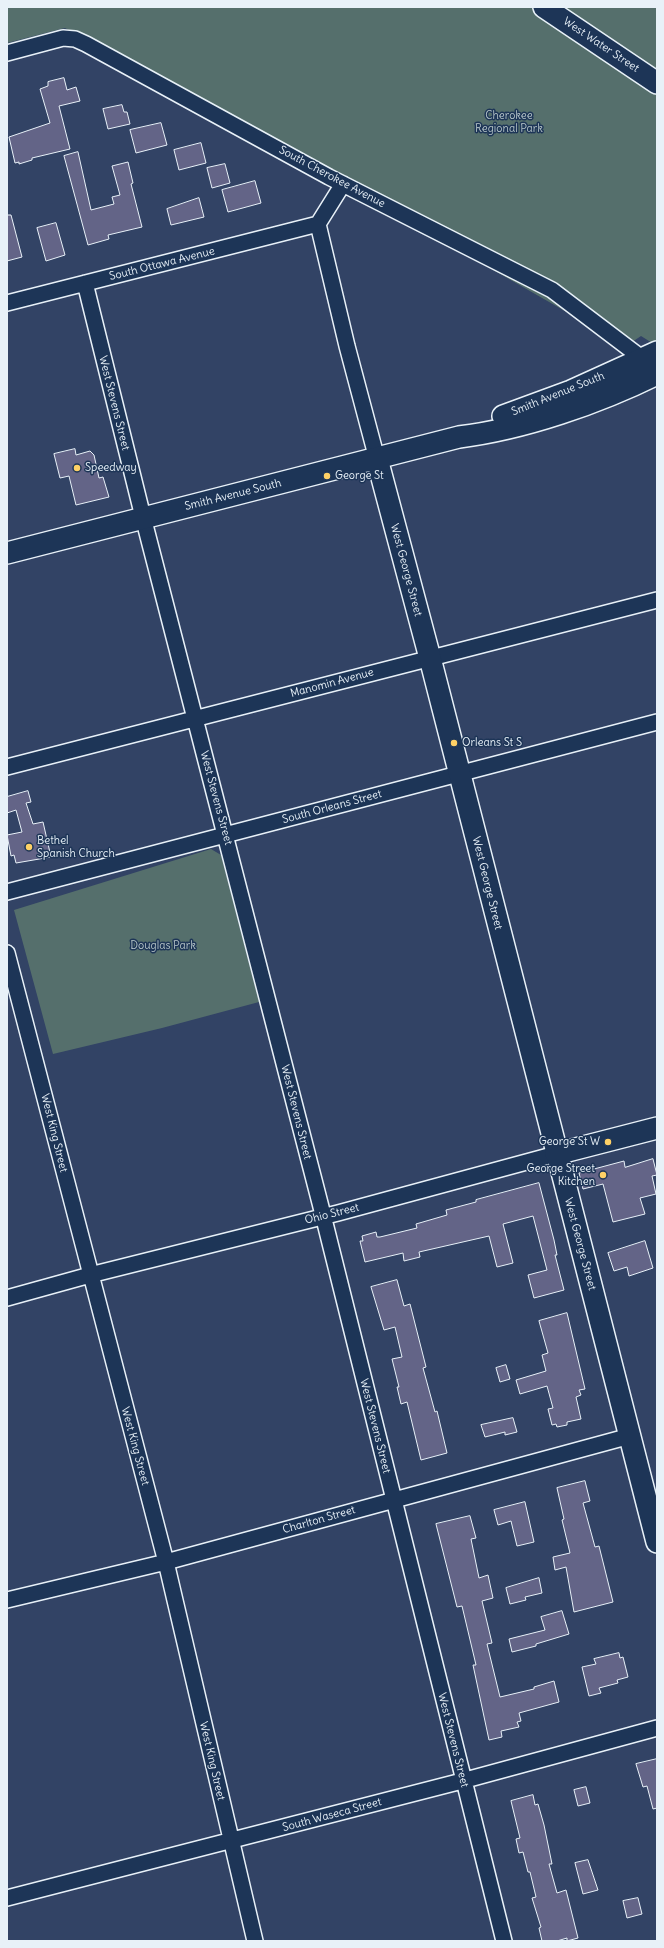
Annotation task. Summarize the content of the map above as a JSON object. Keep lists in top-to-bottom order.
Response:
{
  "streets": {
    "street": [
      "West Water Street",
      "South Cherokee Avenue",
      "South Ottawa Avenue",
      "Smith Avenue South",
      "West Stevens Street",
      "West George Street",
      "Manomin Avenue",
      "South Orleans Street",
      "West King Street",
      "Ohio Street",
      "Charlton Street",
      "South Waseca Street"
    ]
  },
  "crossings": [
    ["South Cherokee Avenue", "Smith Avenue South"],
    ["South Ottawa Avenue", "West Stevens Street"],
    ["South Ottawa Avenue", "West George Street"],
    ["Smith Avenue South", "West Stevens Street"],
    ["Smith Avenue South", "West George Street"],
    ["West Stevens Street", "Manomin Avenue"],
    ["West Stevens Street", "South Orleans Street"],
    ["West Stevens Street", "Ohio Street"],
    ["West Stevens Street", "Charlton Street"],
    ["West Stevens Street", "South Waseca Street"],
    ["West George Street", "Manomin Avenue"],
    ["West George Street", "South Orleans Street"],
    ["West George Street", "Ohio Street"],
    ["West George Street", "Charlton Street"],
    ["West King Street", "Ohio Street"],
    ["West King Street", "Charlton Street"],
    ["West King Street", "South Waseca Street"]
  ],
  "parks": ["Cherokee Regional Park", "Douglas Park"],
  "places": [
    "Speedway",
    "George St",
    "Orleans St S",
    "Bethel Spanish Church",
    "George St W",
    "George Street Kitchen"
  ]
}
